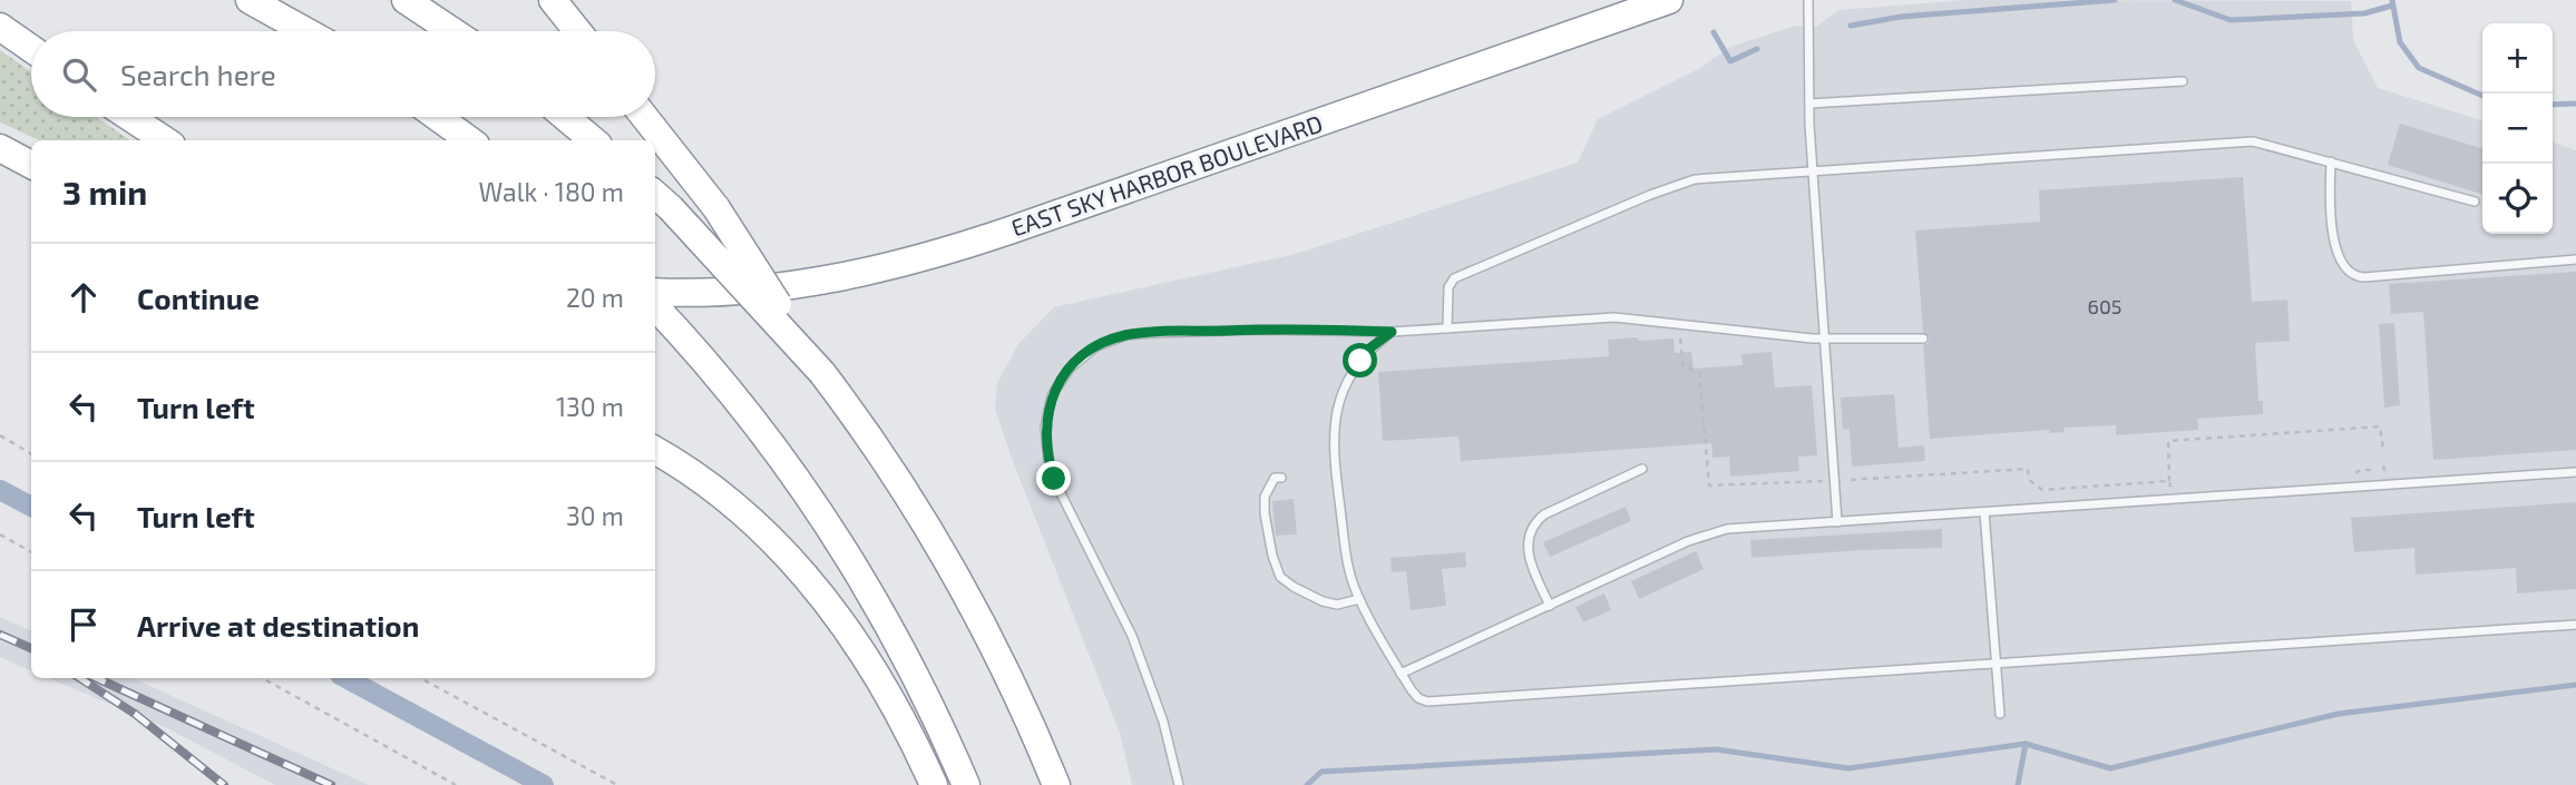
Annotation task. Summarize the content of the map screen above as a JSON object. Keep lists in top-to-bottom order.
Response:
{
  "streets": {
    "highway": ["EAST SKY HARBOR BOULEVARD"]
  },
  "house_numbers": ["605"],
  "page": {
    "map_buttons": ["+", "−"],
    "search": "Search here",
    "heading": ["3 min", "Walk · 180 m"],
    "list": [
      ["Continue", "20 m"],
      ["Turn left", "130 m"],
      ["Turn left", "30 m"],
      "Arrive at destination"
    ]
  }
}
